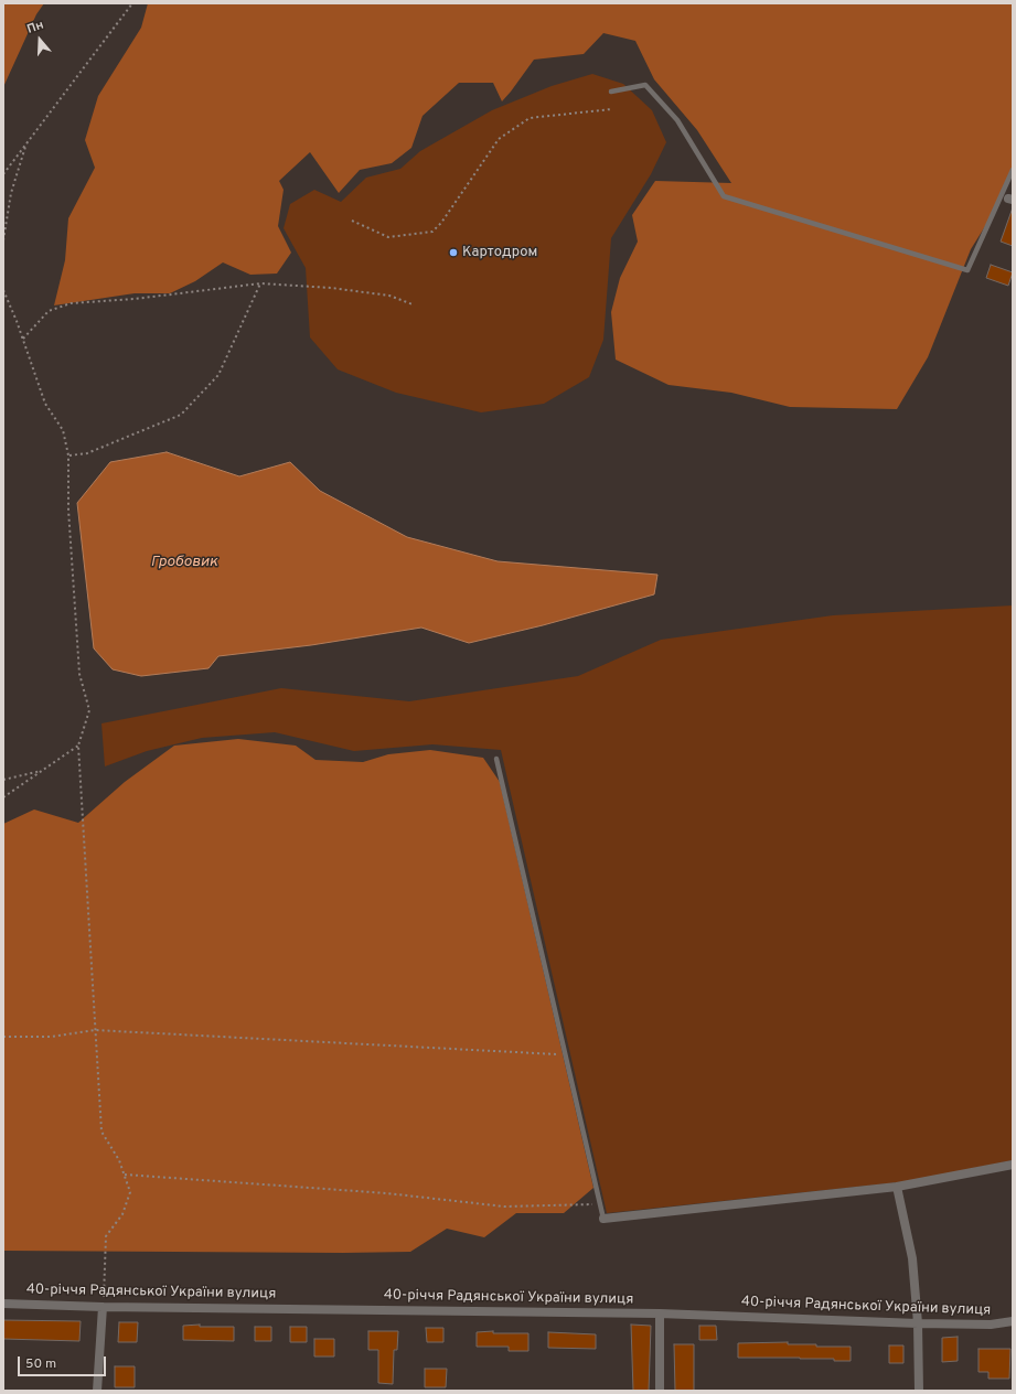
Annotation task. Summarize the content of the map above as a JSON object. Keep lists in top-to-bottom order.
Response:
{
  "streets": {
    "street": ["40-річчя Радянської України вулиця"]
  },
  "water": ["Гробовик"],
  "places": ["Картодром"],
  "scale_bar": "50 m",
  "north": "top"
}
